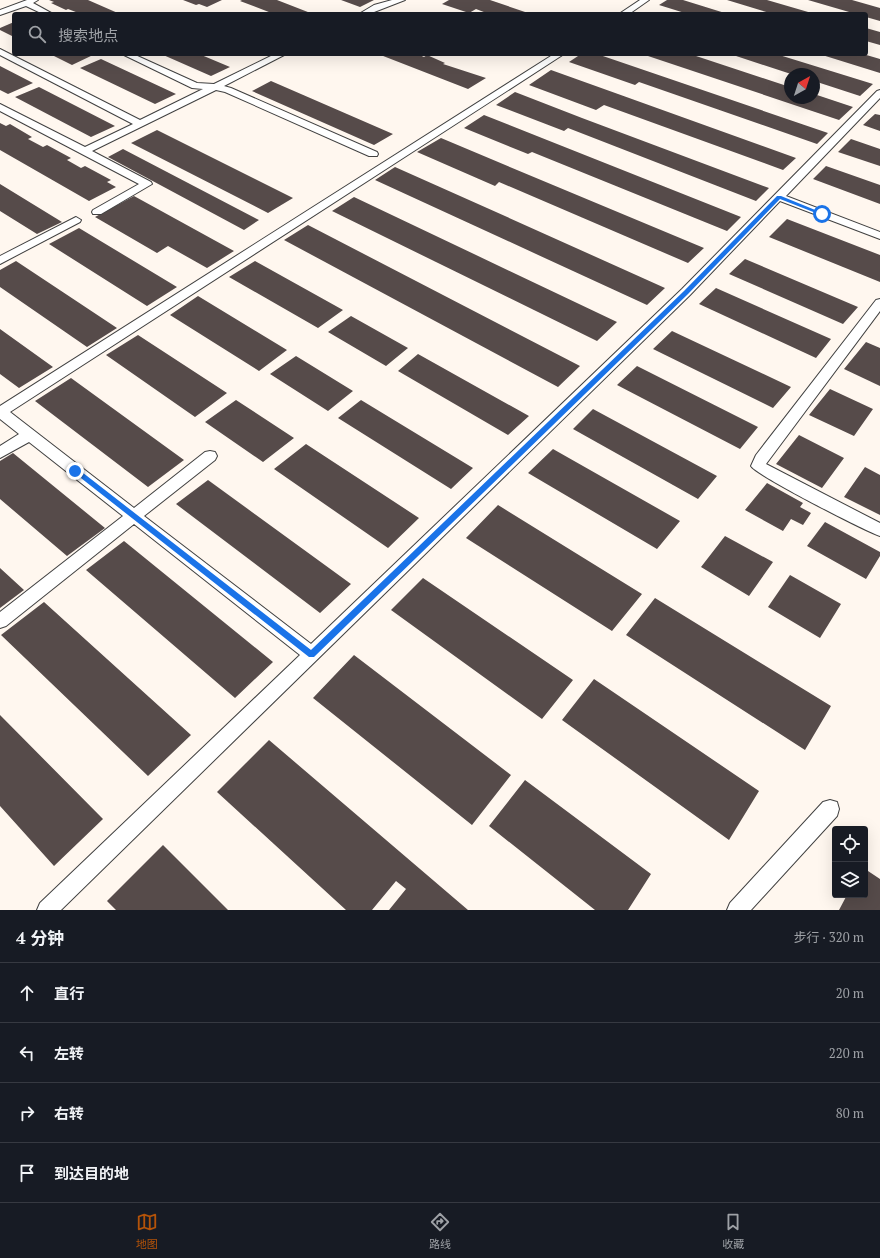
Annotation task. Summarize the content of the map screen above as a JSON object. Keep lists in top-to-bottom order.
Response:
{
  "north": "top right",
  "page": {
    "search": "搜索地点",
    "heading": ["4 分钟", "步行 · 320 m"],
    "list": [
      ["直行", "20 m"],
      ["左转", "220 m"],
      ["右转", "80 m"],
      "到达目的地"
    ],
    "nav": ["地图", "路线", "收藏"]
  }
}
